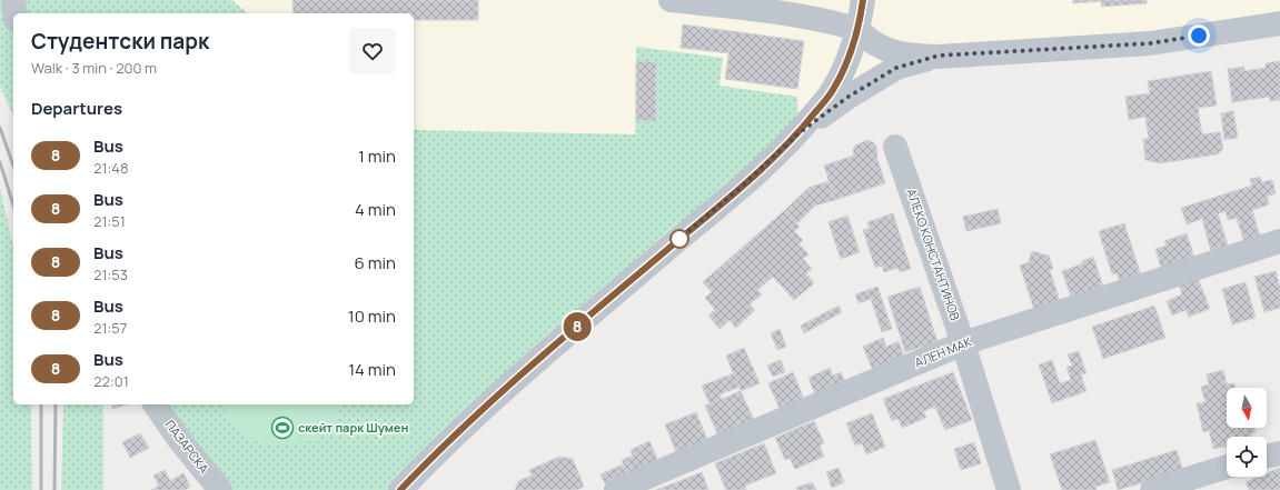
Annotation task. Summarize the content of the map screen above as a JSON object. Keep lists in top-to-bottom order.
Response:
{
  "streets": {
    "street": ["АЛЕКО КОНСТАНТИНОВ", "АЛЕН МАК", "ПАЗАРСКА"]
  },
  "crossings": [
    ["АЛЕКО КОНСТАНТИНОВ", "АЛЕН МАК"]
  ],
  "places": {
    "sports": ["скейт парк Шумен"]
  },
  "lines": ["bus line 8"],
  "north": "bottom",
  "page": {
    "on_map": "8",
    "heading": [
      ["Студентски парк", "Walk · 3 min · 200 m"],
      "Departures"
    ],
    "list": [
      {
        "mark": "8",
        "name": "Bus",
        "note": "21:48",
        "value": "1 min"
      },
      {
        "mark": "8",
        "name": "Bus",
        "note": "21:51",
        "value": "4 min"
      },
      {
        "mark": "8",
        "name": "Bus",
        "note": "21:53",
        "value": "6 min"
      },
      {
        "mark": "8",
        "name": "Bus",
        "note": "21:57",
        "value": "10 min"
      },
      {
        "mark": "8",
        "name": "Bus",
        "note": "22:01",
        "value": "14 min"
      }
    ]
  }
}
